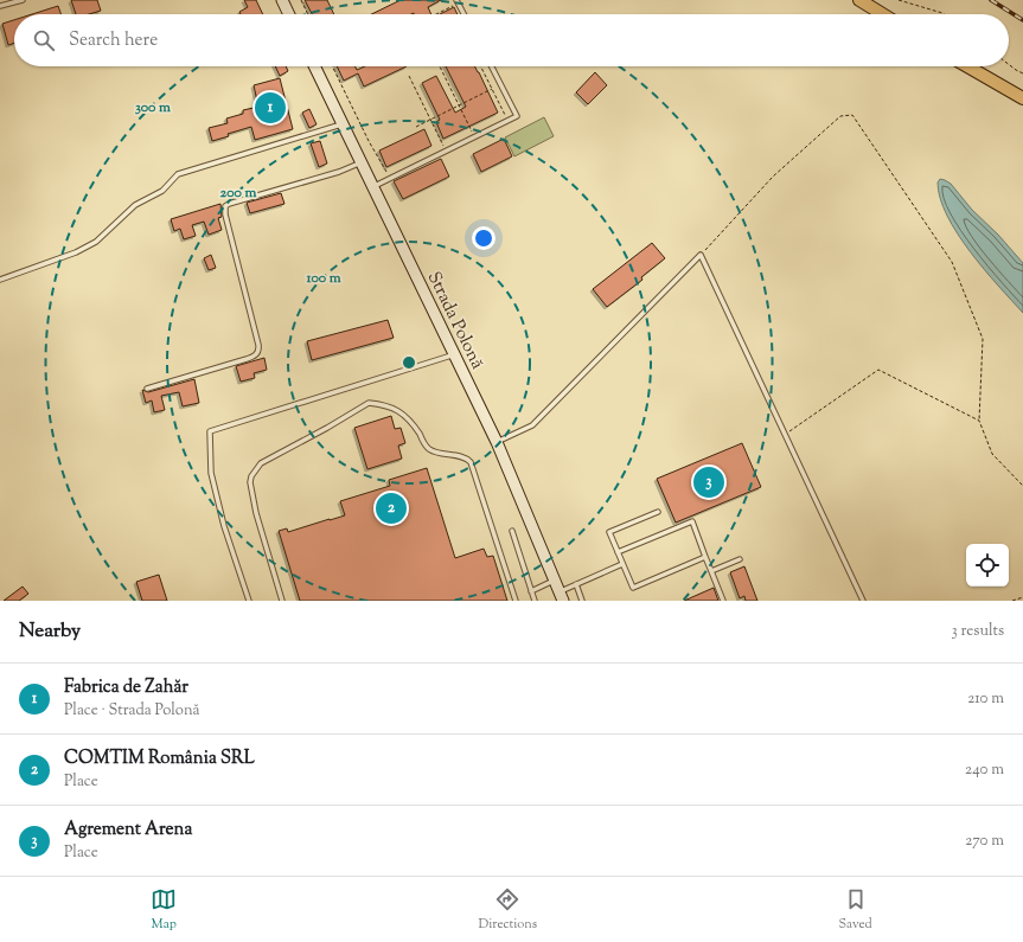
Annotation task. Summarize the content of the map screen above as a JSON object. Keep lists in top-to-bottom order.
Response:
{
  "streets": {
    "main road": ["Strada Polonă"]
  },
  "page": {
    "search": "Search here",
    "pins": ["1", "3", "2"],
    "heading": ["Nearby", "3 results"],
    "list": [
      {
        "mark": "1",
        "name": "Fabrica de Zahăr",
        "note": "Place · Strada Polonă",
        "value": "210 m"
      },
      {
        "mark": "2",
        "name": "COMTIM România SRL",
        "note": "Place",
        "value": "240 m"
      },
      {
        "mark": "3",
        "name": "Agrement Arena",
        "note": "Place",
        "value": "270 m"
      }
    ],
    "nav": ["Map", "Directions", "Saved"]
  },
  "rings": ["300 m", "200 m", "100 m"]
}
